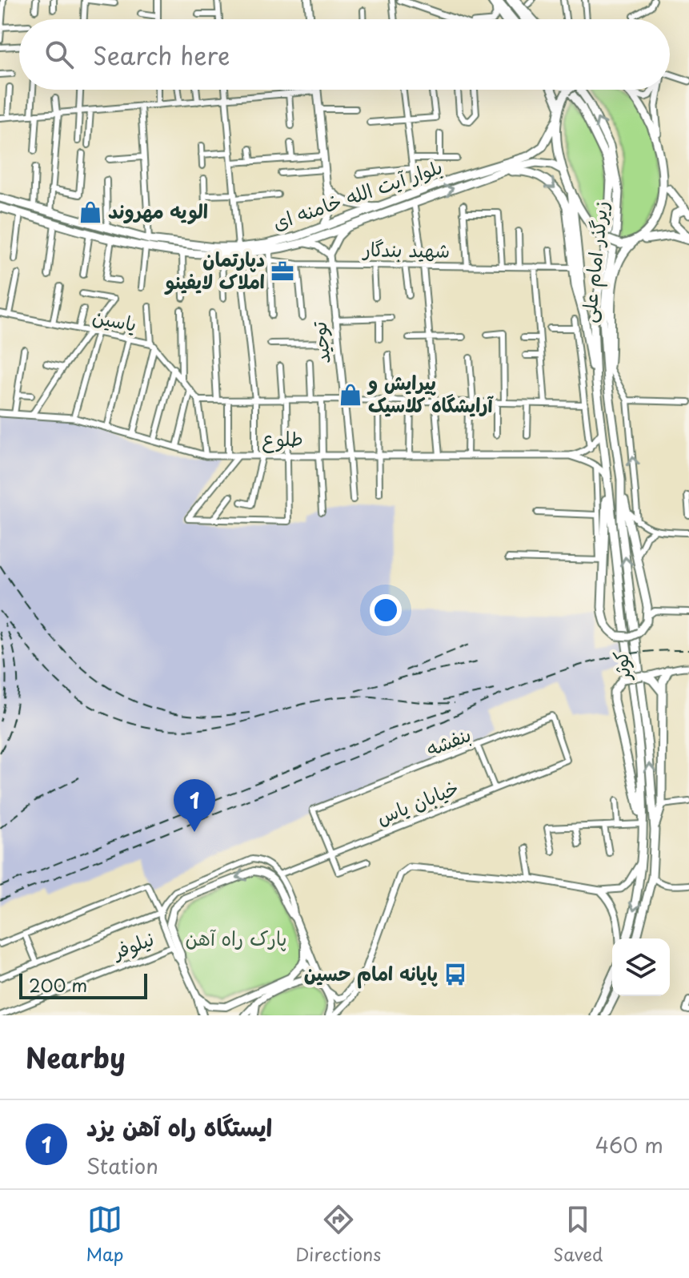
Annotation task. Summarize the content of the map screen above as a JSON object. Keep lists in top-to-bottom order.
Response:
{
  "streets": {
    "main road": ["بلوار آیت الله خامنه ای", "زیرگذر امام علی", "کوثر"],
    "street": [
      "شهید بندگار",
      "یاسین",
      "توحید",
      "طلوع",
      "بنفشه",
      "خیابان یاس",
      "نیلوفر"
    ]
  },
  "crossings": [
    ["بلوار آیت الله خامنه ای", "شهید بندگار"],
    ["شهید بندگار", "توحید"],
    ["زیرگذر امام علی", "کوثر"],
    ["توحید", "طلوع"],
    ["بنفشه", "خیابان یاس"]
  ],
  "parks": ["پارک راه آهن"],
  "places": {
    "shop": ["الویه مهروند", "پیرایش و آرایشگاه کلاسیک"],
    "office": ["دپارتمان املاک لایفینو"],
    "bus stop": ["پایانه امام حسین"]
  },
  "scale_bar": "200 m",
  "page": {
    "search": "Search here",
    "pins": "1",
    "scale": "200 m",
    "heading": "Nearby",
    "list": [
      {
        "mark": "1",
        "name": "ایستگاه راه آهن یزد",
        "note": "Station",
        "value": "460 m"
      }
    ],
    "nav": ["Map", "Directions", "Saved"]
  }
}
